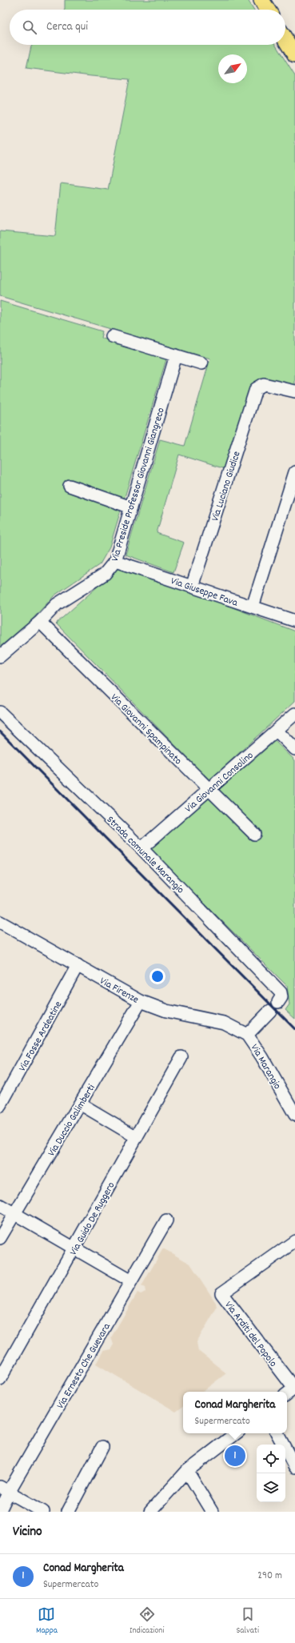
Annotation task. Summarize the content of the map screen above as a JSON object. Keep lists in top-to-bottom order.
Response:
{
  "streets": {
    "street": [
      "Via Preside Professor Giovanni Giangreco",
      "Via Luciano Giudice",
      "Via Giuseppe Fava",
      "Via Giovanni Spampinato",
      "Via Giovanni Consolino",
      "Strada comunale Marangio",
      "Via Firenze",
      "Via Fosse Ardeatine",
      "Via Marangio",
      "Via Duccio Galimberti",
      "Via Guido De Ruggero",
      "Via Arditi del Popolo",
      "Via Ernesto Che Guevara"
    ]
  },
  "crossings": [
    ["Via Preside Professor Giovanni Giangreco", "Via Giuseppe Fava"],
    ["Via Preside Professor Giovanni Giangreco", "Via Giovanni Spampinato"],
    ["Via Luciano Giudice", "Via Giuseppe Fava"],
    ["Via Giovanni Spampinato", "Via Giovanni Consolino"],
    ["Via Giovanni Consolino", "Strada comunale Marangio"],
    ["Strada comunale Marangio", "Via Firenze"],
    ["Strada comunale Marangio", "Via Marangio"],
    ["Via Firenze", "Via Fosse Ardeatine"],
    ["Via Firenze", "Via Marangio"],
    ["Via Firenze", "Via Duccio Galimberti"]
  ],
  "north": "top right",
  "page": {
    "search": "Cerca qui",
    "popup": ["Conad Margherita", "Supermercato"],
    "pins": "1",
    "heading": "Vicino",
    "list": [
      {
        "mark": "1",
        "name": "Conad Margherita",
        "note": "Supermercato",
        "value": "290 m"
      }
    ],
    "nav": ["Mappa", "Indicazioni", "Salvati"]
  }
}
